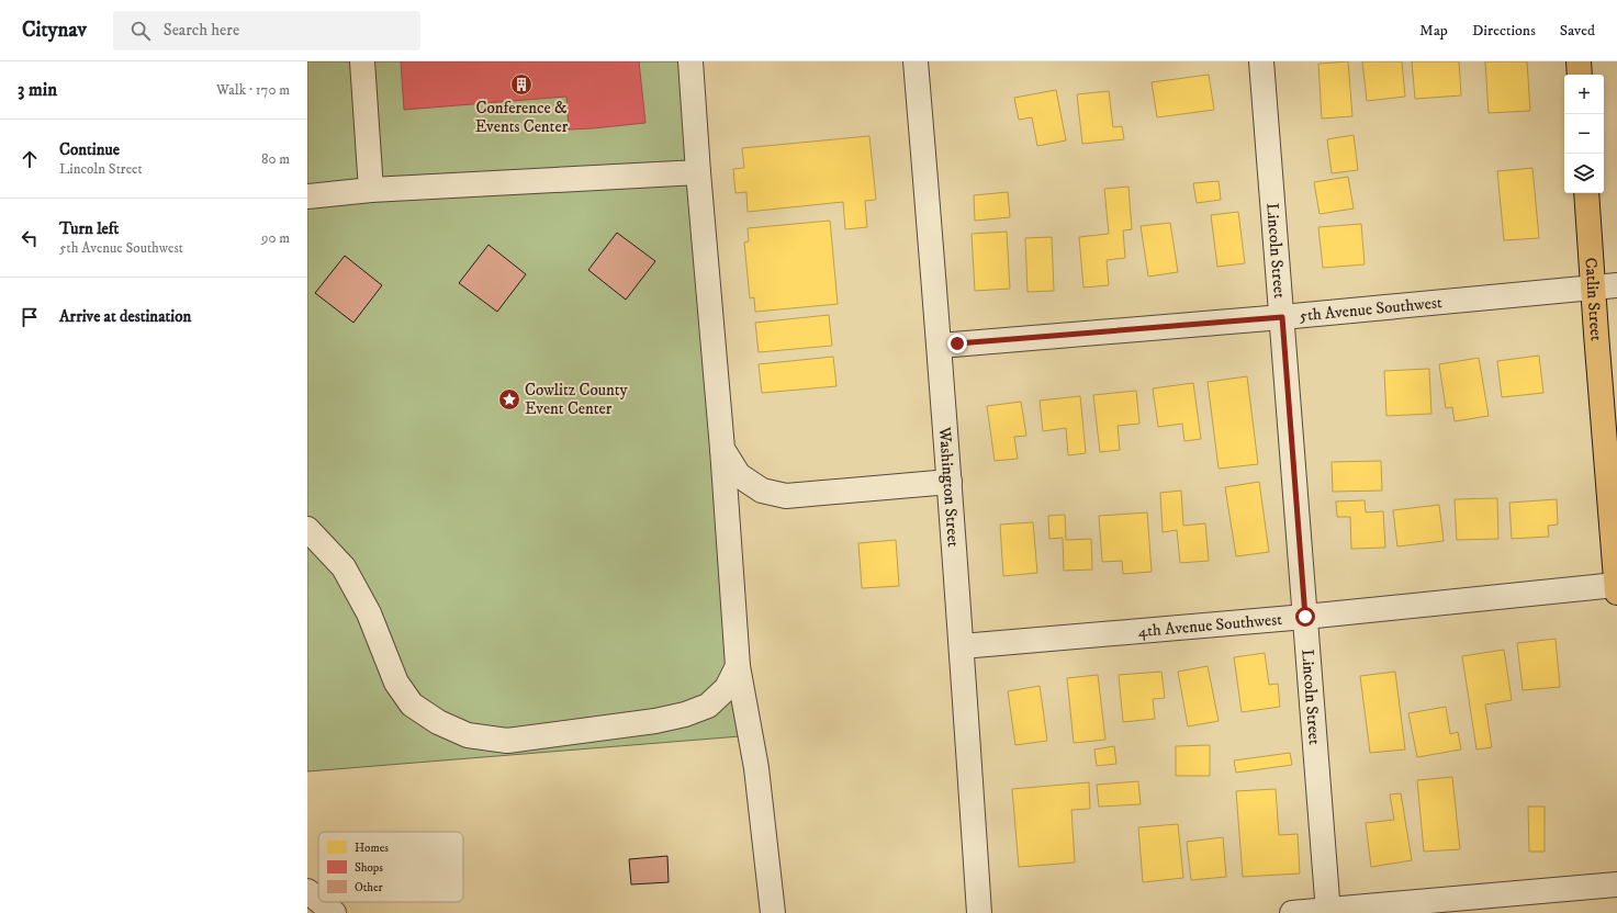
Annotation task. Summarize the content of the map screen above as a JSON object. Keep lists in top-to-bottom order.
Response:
{
  "streets": {
    "main road": ["Catlin Street"],
    "street": [
      "Lincoln Street",
      "5th Avenue Southwest",
      "Washington Street",
      "4th Avenue Southwest"
    ]
  },
  "crossings": [
    ["Lincoln Street", "5th Avenue Southwest"],
    ["Lincoln Street", "4th Avenue Southwest"],
    ["Catlin Street", "5th Avenue Southwest"],
    ["Catlin Street", "4th Avenue Southwest"],
    ["5th Avenue Southwest", "Washington Street"],
    ["Washington Street", "4th Avenue Southwest"]
  ],
  "places": {
    "building": ["Conference & Events Center"],
    "place": ["Cowlitz County Event Center"]
  },
  "legend": ["Homes", "Shops", "Other"],
  "page": {
    "header": "Citynav",
    "search": "Search here",
    "nav": ["Map", "Directions", "Saved"],
    "heading": ["3 min", "Walk · 170 m"],
    "map_buttons": ["+", "−"],
    "list": [
      ["Continue", "Lincoln Street", "80 m"],
      ["Turn left", "5th Avenue Southwest", "90 m"],
      "Arrive at destination"
    ]
  }
}
